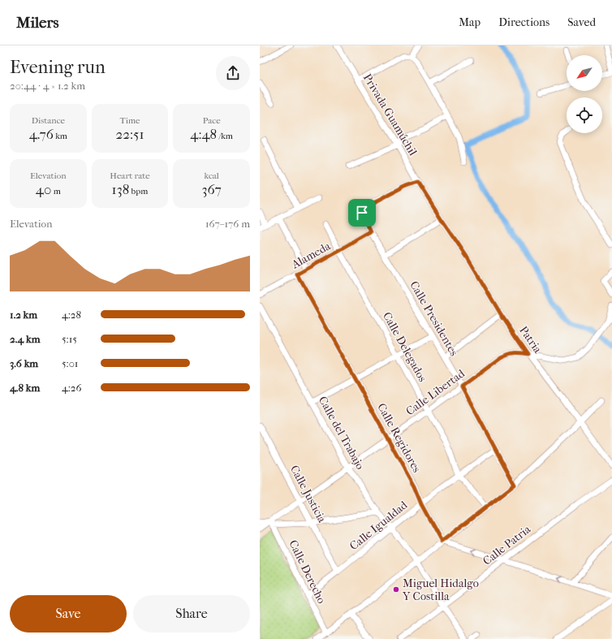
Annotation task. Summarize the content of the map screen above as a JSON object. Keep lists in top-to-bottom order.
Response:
{
  "streets": {
    "street": [
      "Privada Guamúchil",
      "Alameda",
      "Calle Presidentes",
      "Patria",
      "Calle Delegados",
      "Calle Libertad",
      "Calle del Trabajo",
      "Calle Regidores",
      "Calle Justicia",
      "Calle Igualdad",
      "Calle Patria",
      "Calle Derecho"
    ]
  },
  "crossings": [
    ["Privada Guamúchil", "Calle Presidentes"],
    ["Privada Guamúchil", "Patria"],
    ["Alameda", "Calle Presidentes"],
    ["Alameda", "Calle Delegados"],
    ["Alameda", "Calle Regidores"],
    ["Calle Presidentes", "Calle Libertad"],
    ["Calle Presidentes", "Calle Igualdad"],
    ["Patria", "Calle Libertad"],
    ["Calle Delegados", "Calle Libertad"],
    ["Calle Delegados", "Calle Igualdad"],
    ["Calle Libertad", "Calle del Trabajo"],
    ["Calle Libertad", "Calle Regidores"],
    ["Calle Libertad", "Calle Justicia"],
    ["Calle Libertad", "Calle Derecho"],
    ["Calle del Trabajo", "Calle Igualdad"],
    ["Calle del Trabajo", "Calle Patria"],
    ["Calle Regidores", "Calle Igualdad"],
    ["Calle Justicia", "Calle Igualdad"],
    ["Calle Igualdad", "Calle Derecho"]
  ],
  "places": ["Miguel Hidalgo Y Costilla"],
  "north": "bottom left",
  "page": {
    "header": "Milers",
    "nav": ["Map", "Directions", "Saved"],
    "heading": ["Evening run", "20:44 · 4 × 1.2 km"],
    "stats": [
      ["Distance", "4.76 km"],
      ["Time", "22:51"],
      ["Pace", "4:48 /km"],
      ["Elevation", "40 m"],
      ["Heart rate", "138 bpm"],
      ["kcal", "367"]
    ],
    "chart": ["Elevation", "167–176 m"],
    "list": [
      {
        "name": "1.2 km",
        "note": "4:28"
      },
      {
        "name": "2.4 km",
        "note": "5:15"
      },
      {
        "name": "3.6 km",
        "note": "5:01"
      },
      {
        "name": "4.8 km",
        "note": "4:26"
      }
    ],
    "buttons": ["Save", "Share"]
  }
}
